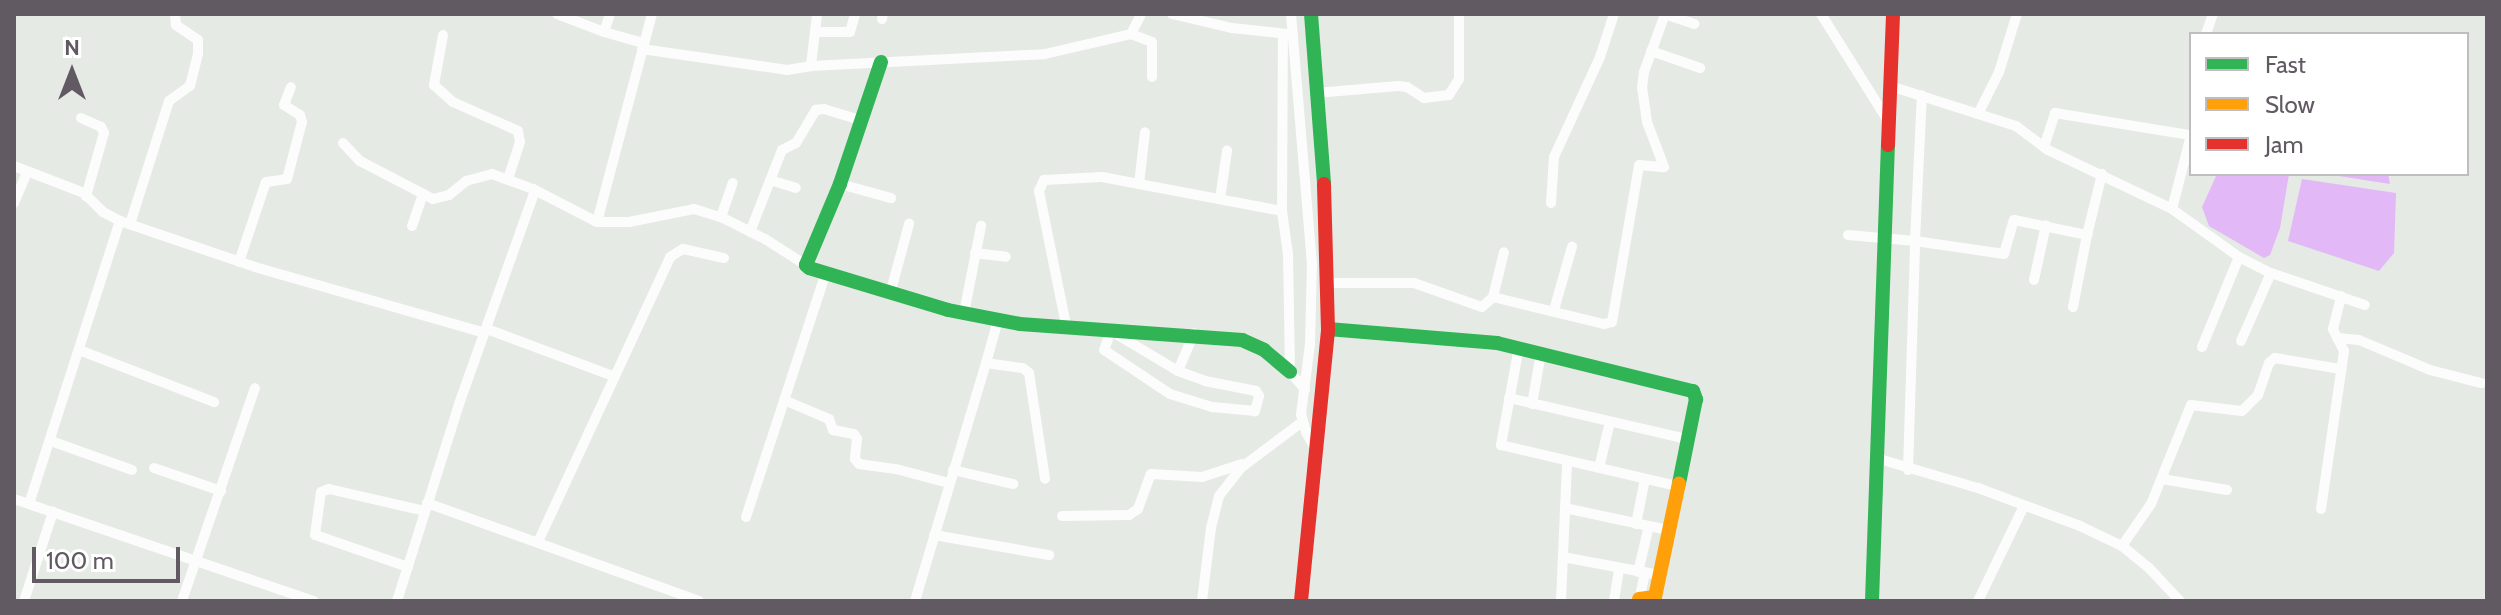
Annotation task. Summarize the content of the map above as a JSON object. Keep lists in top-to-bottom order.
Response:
{
  "legend": ["Fast", "Slow", "Jam"],
  "scale_bar": "100 m",
  "north": "top"
}
